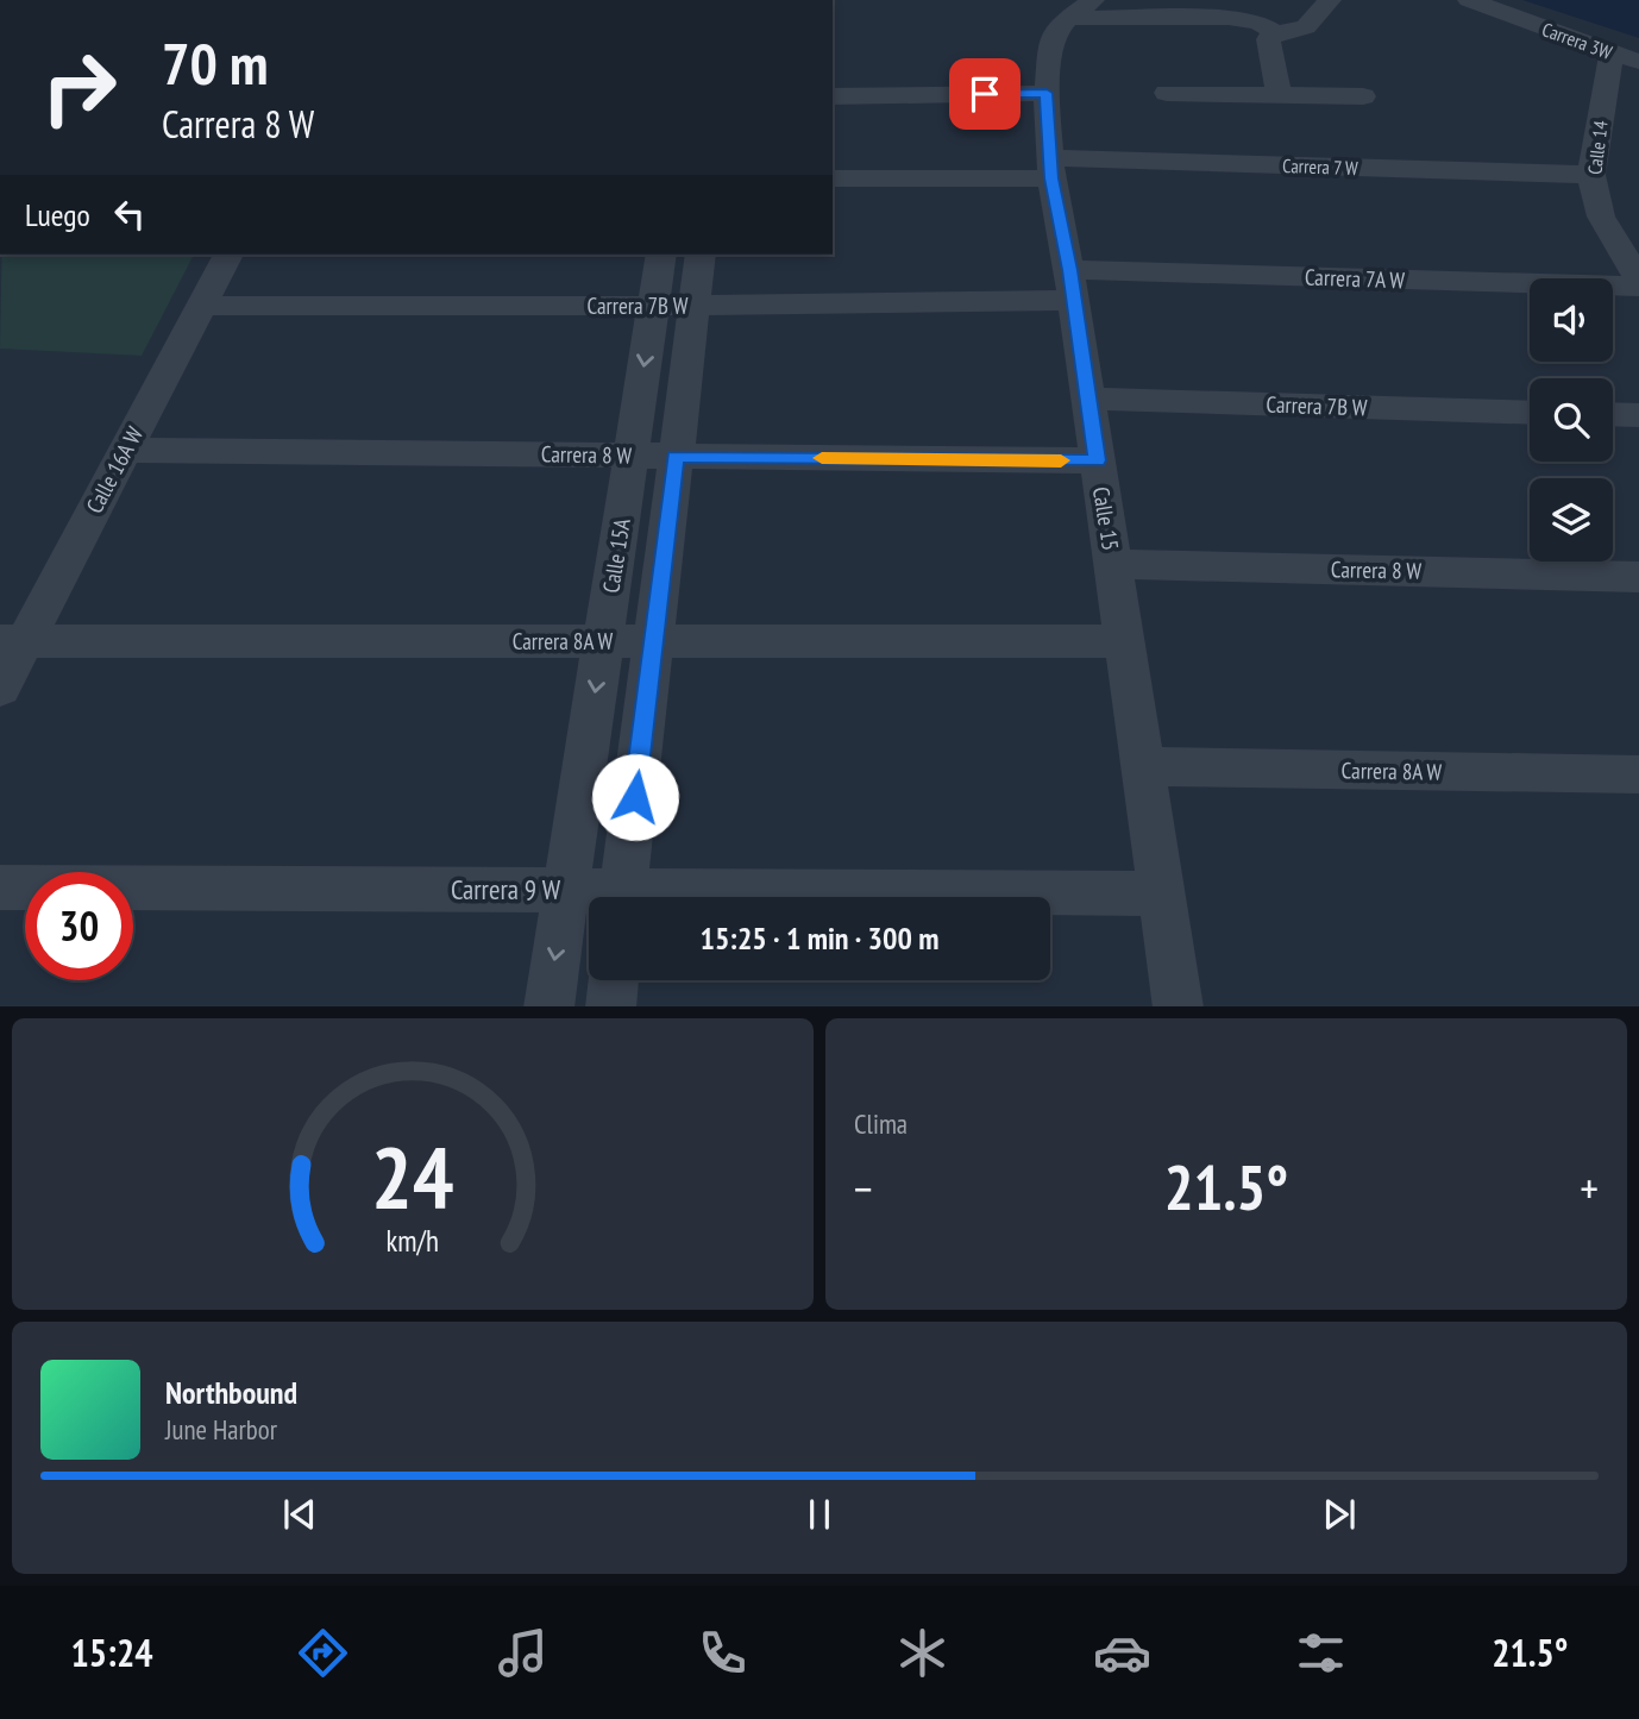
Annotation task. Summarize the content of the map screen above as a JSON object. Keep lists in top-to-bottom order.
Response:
{
  "streets": {
    "street": [
      "Carrera 3W",
      "Calle 14",
      "Carrera 7 W",
      "Carrera 7A W",
      "Carrera 7B W",
      "Carrera 8 W",
      "Calle 16A W",
      "Calle 15",
      "Calle 15A",
      "Carrera 8A W",
      "Carrera 9 W"
    ]
  },
  "crossings": [
    ["Carrera 3W", "Calle 14"],
    ["Calle 14", "Carrera 7 W"],
    ["Carrera 7 W", "Calle 15"],
    ["Carrera 7A W", "Carrera 7B W"],
    ["Carrera 7A W", "Calle 15"],
    ["Carrera 7B W", "Calle 16A W"],
    ["Carrera 7B W", "Calle 15"],
    ["Carrera 7B W", "Calle 15A"],
    ["Carrera 8 W", "Calle 16A W"],
    ["Carrera 8 W", "Calle 15"],
    ["Carrera 8 W", "Calle 15A"],
    ["Calle 16A W", "Carrera 8A W"],
    ["Calle 15", "Carrera 8A W"],
    ["Calle 15", "Carrera 9 W"],
    ["Calle 15A", "Carrera 8A W"],
    ["Calle 15A", "Carrera 9 W"]
  ],
  "page": {
    "turn": ["70 m", "Carrera 8 W"],
    "then": "Luego",
    "limit": "30",
    "trip": "15:25 · 1 min · 300 m",
    "tile": "Clima",
    "heat": ["−", "21.5°", "+"],
    "song": ["Northbound", "June Harbor"],
    "tabs": ["15:24", "21.5°"],
    "gauge": ["24", "km/h"]
  }
}
